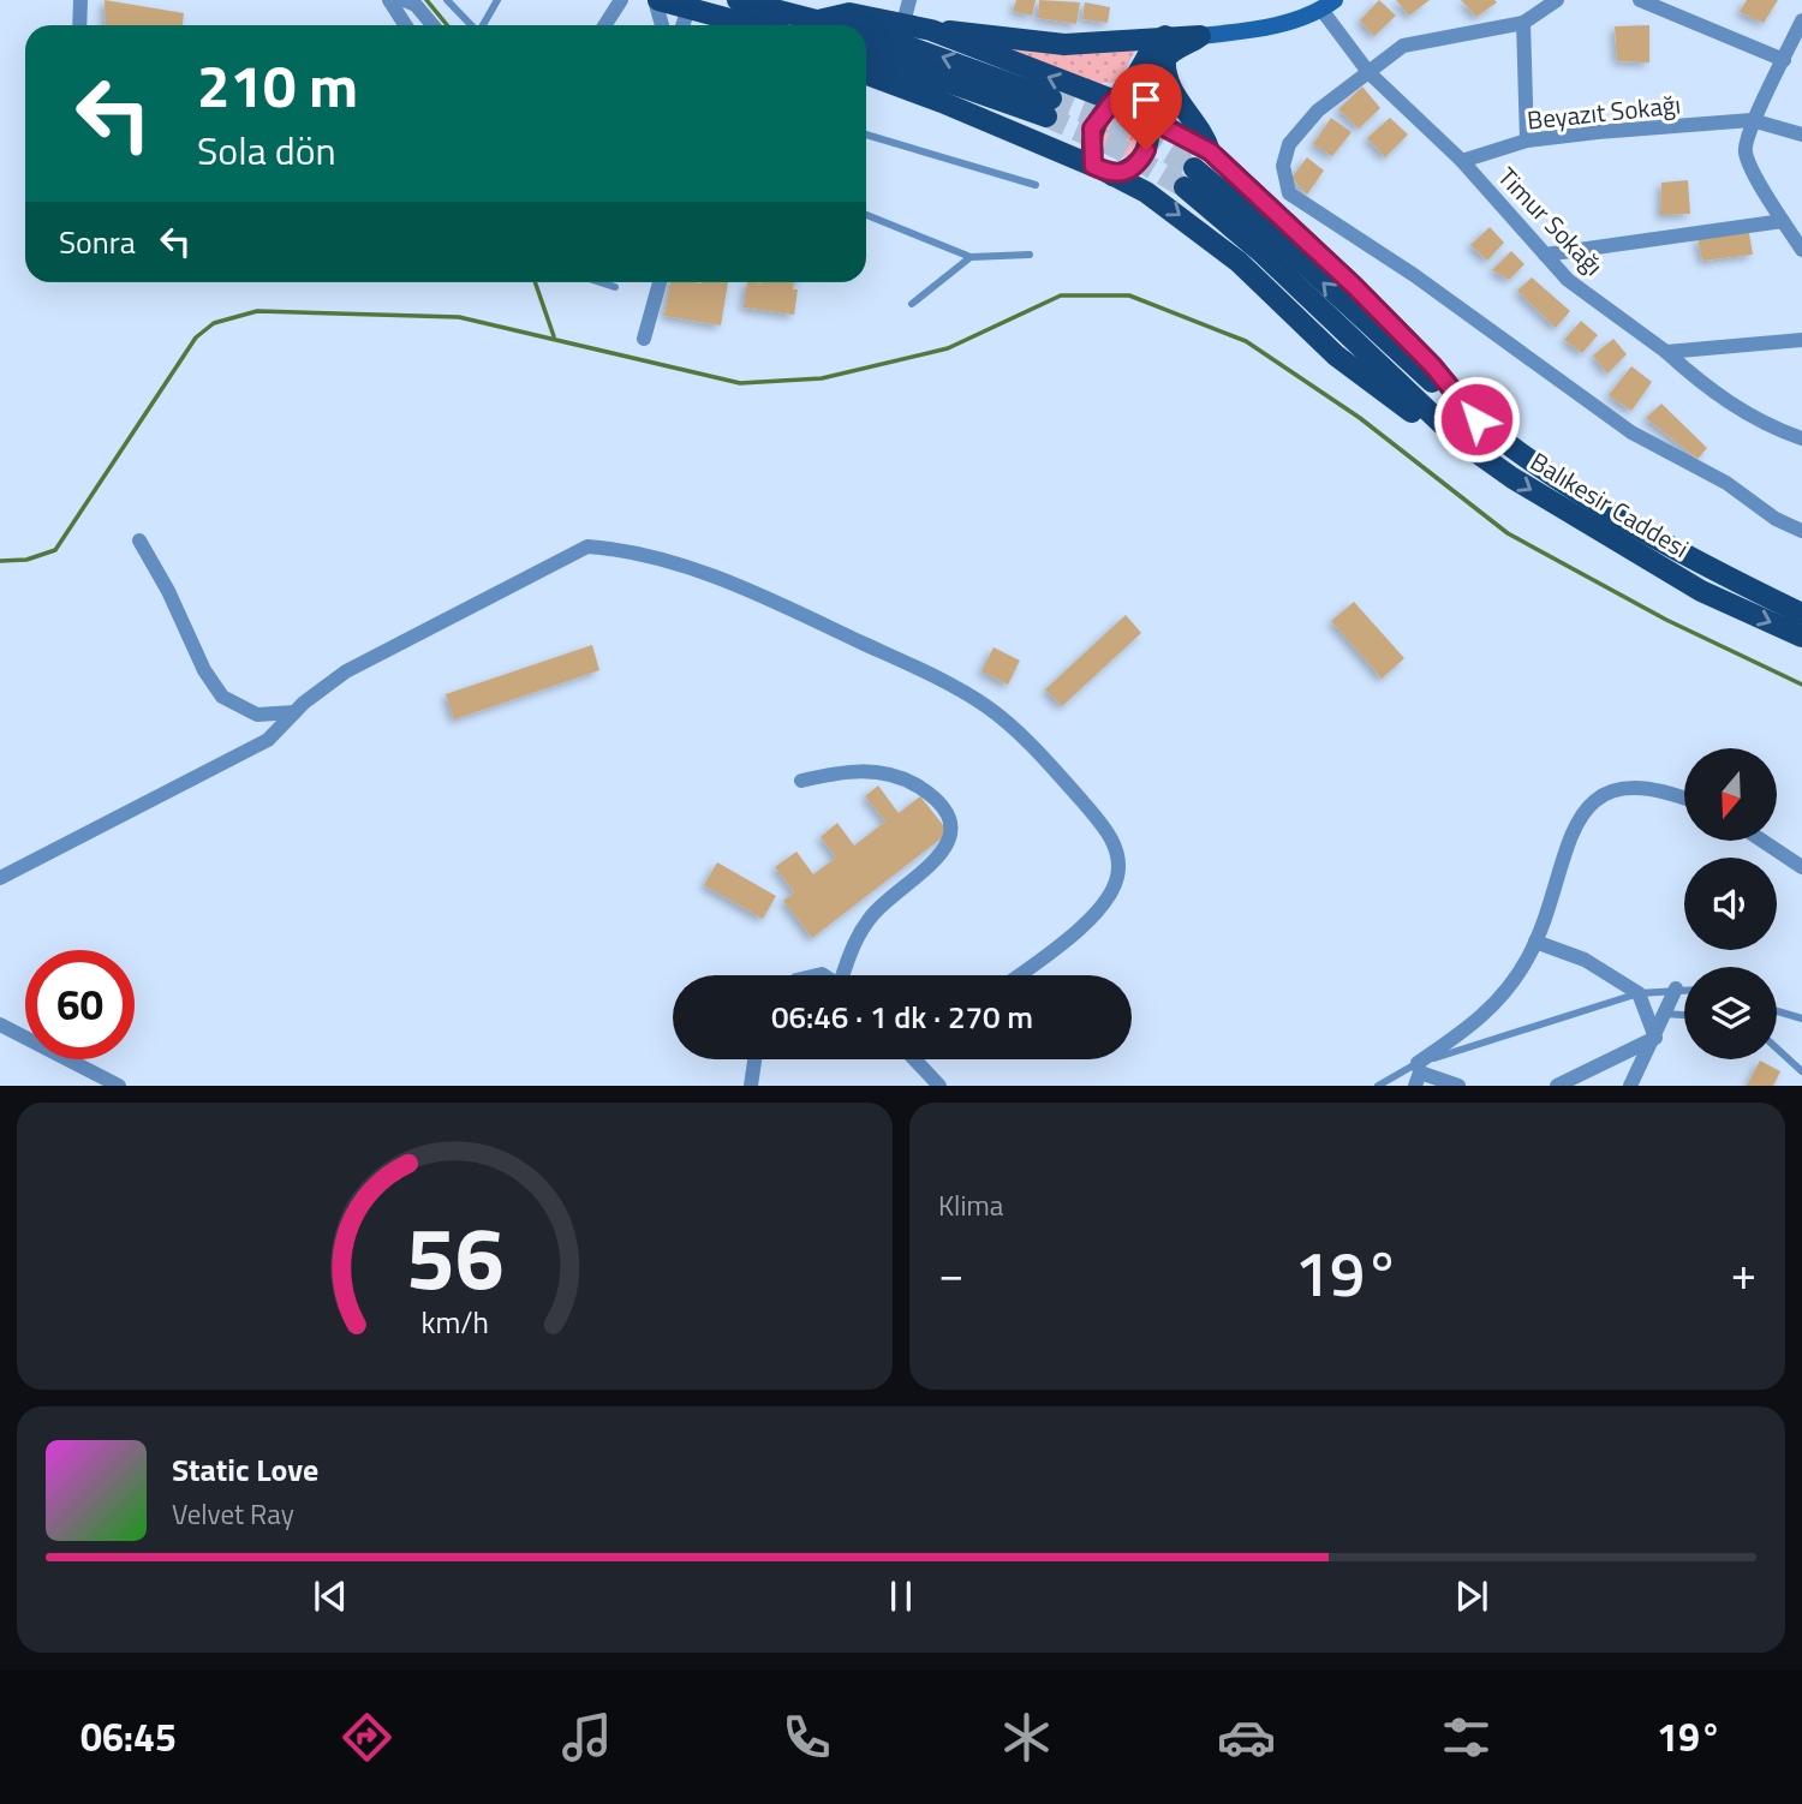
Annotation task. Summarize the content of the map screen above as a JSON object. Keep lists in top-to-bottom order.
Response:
{
  "streets": {
    "main road": ["Balıkesir Caddesi"],
    "street": ["Beyazıt Sokağı", "Timur Sokağı"]
  },
  "crossings": [
    ["Beyazıt Sokağı", "Timur Sokağı"]
  ],
  "north": "bottom",
  "page": {
    "turn": ["210 m", "Sola dön"],
    "then": "Sonra",
    "limit": "60",
    "trip": "06:46 · 1 dk · 270 m",
    "tile": "Klima",
    "heat": ["−", "19°", "+"],
    "song": ["Static Love", "Velvet Ray"],
    "tabs": ["06:45", "19°"],
    "gauge": ["56", "km/h"]
  }
}
